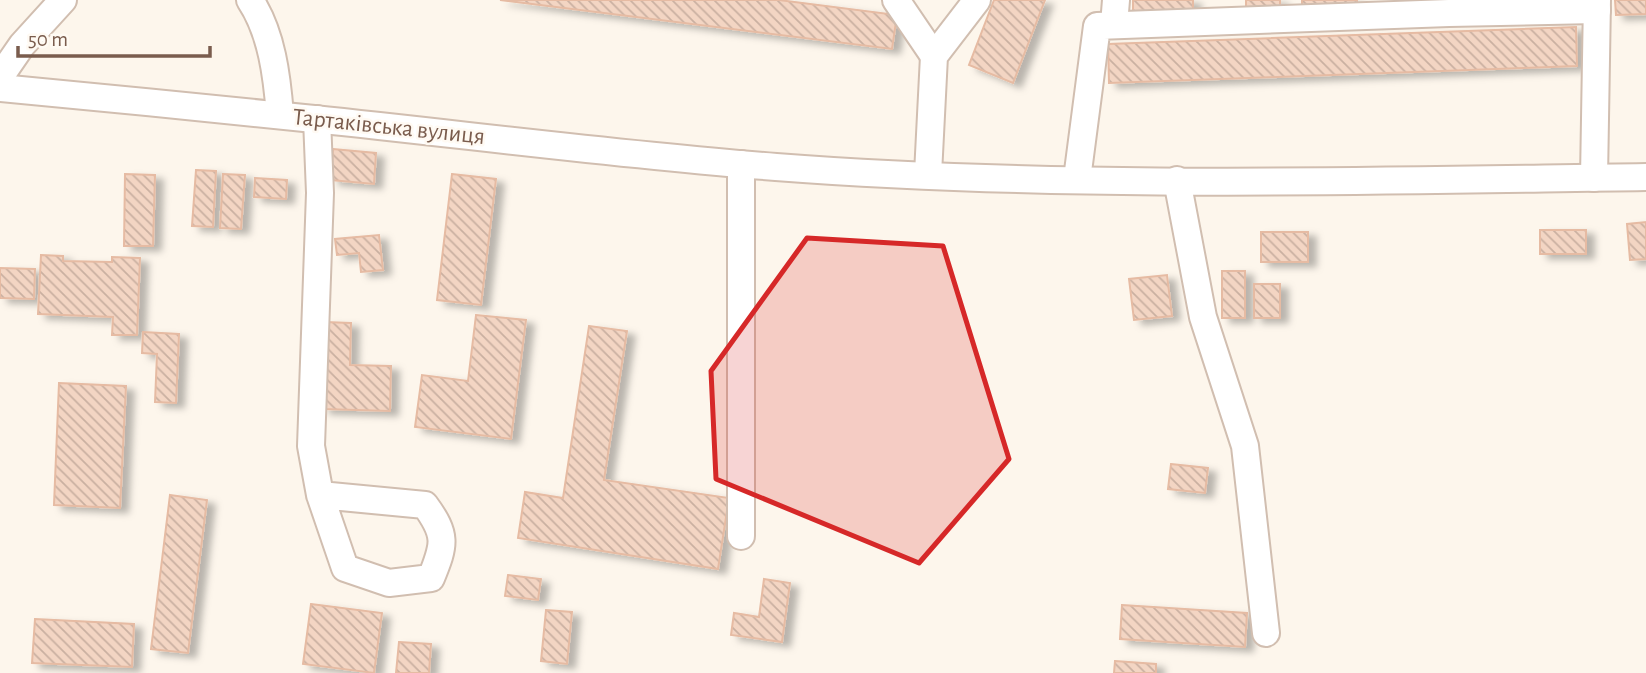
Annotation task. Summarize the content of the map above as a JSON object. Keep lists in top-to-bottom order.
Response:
{
  "streets": {
    "street": ["Тартаківська вулиця"]
  },
  "scale_bar": "50 m"
}
